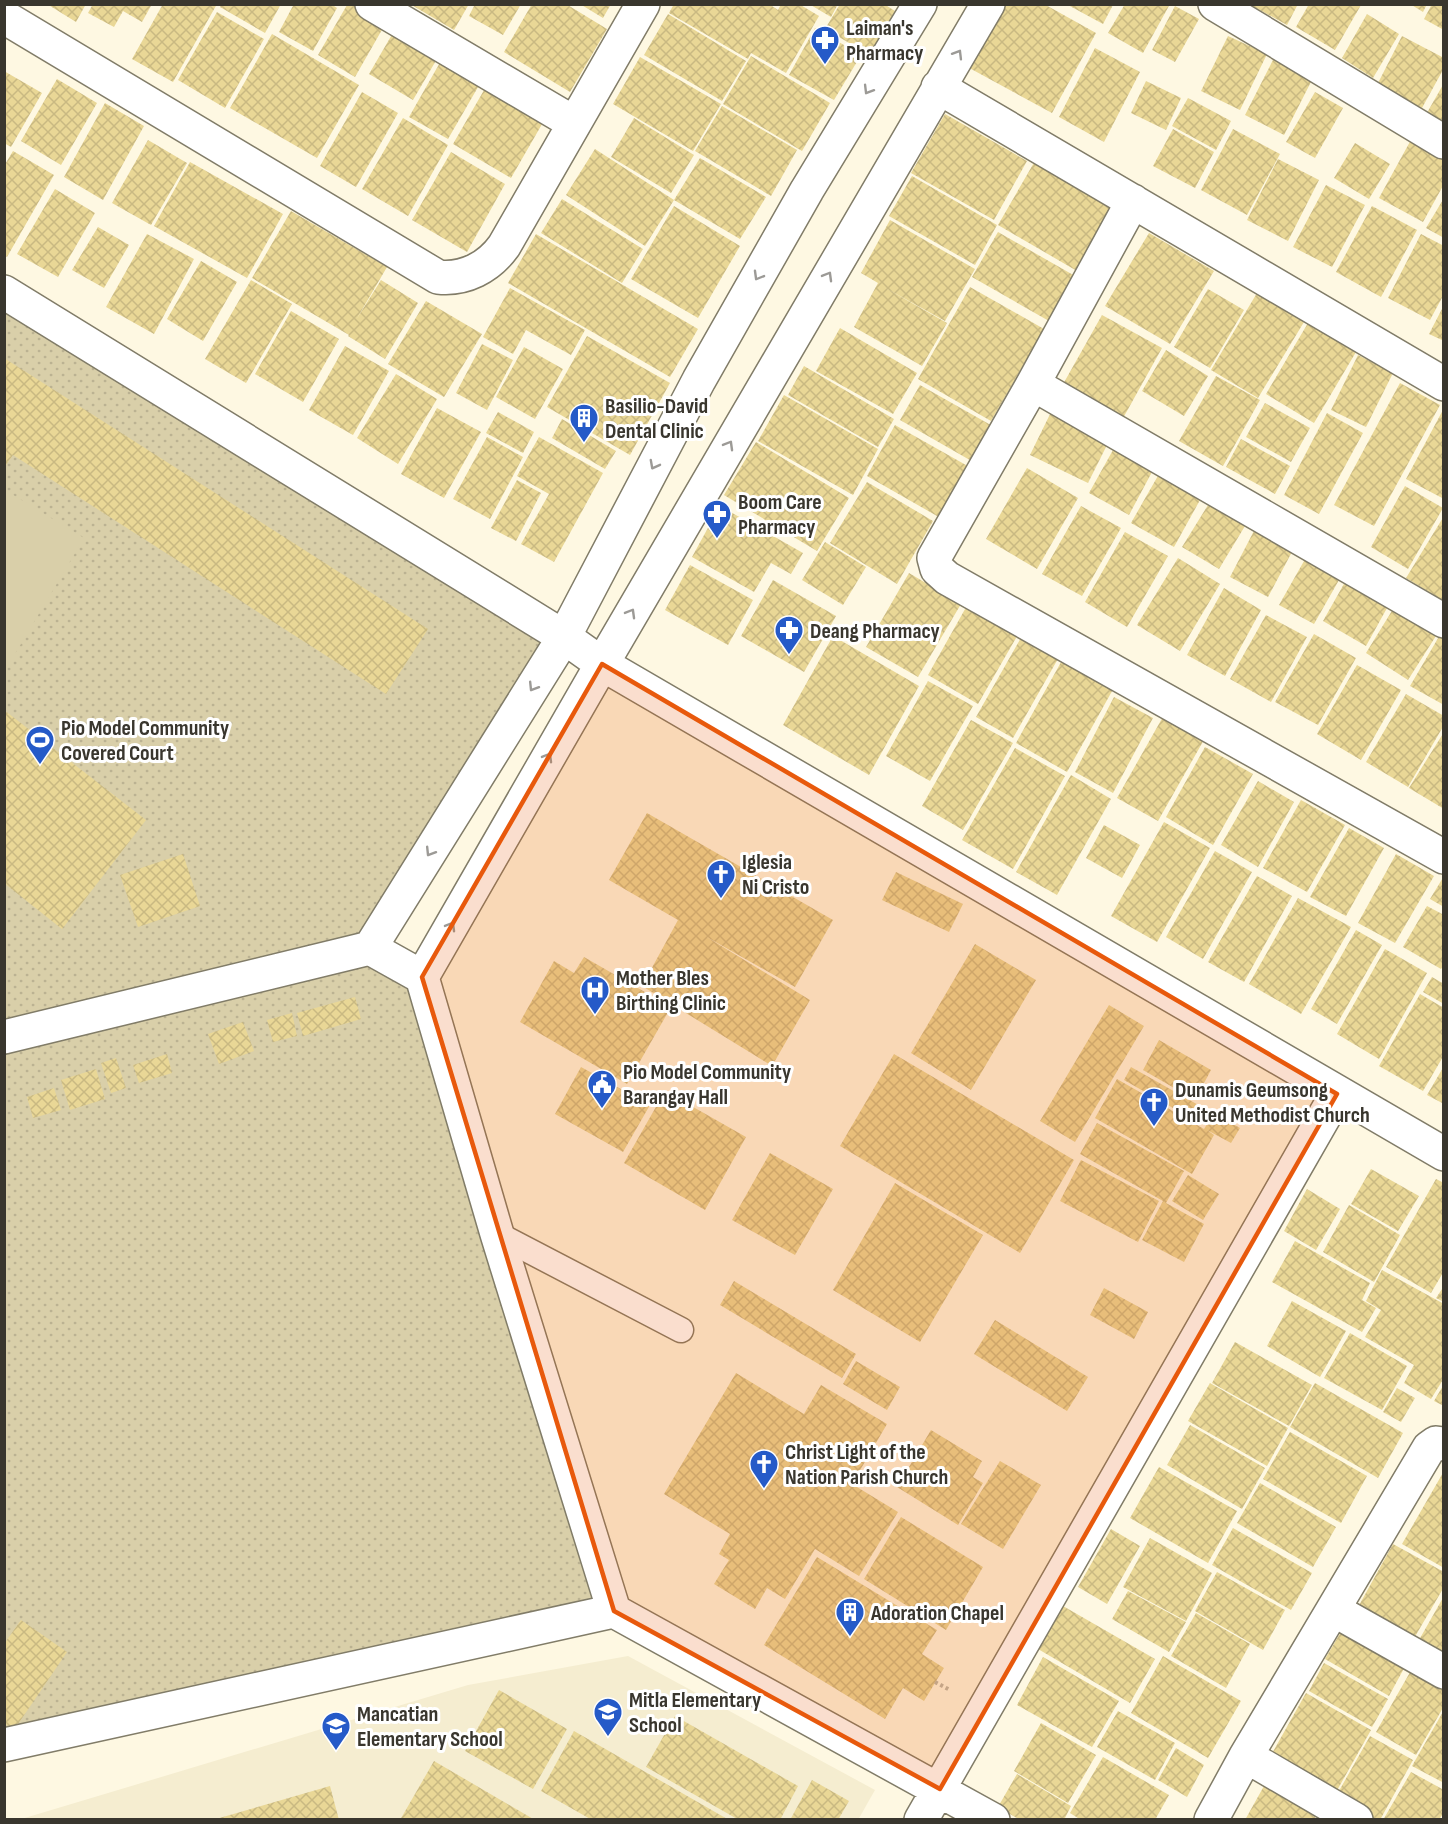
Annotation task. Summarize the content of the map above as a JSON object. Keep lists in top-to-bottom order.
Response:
{
  "places": {
    "pharmacy": ["Laiman's Pharmacy", "Boom Care Pharmacy", "Deang Pharmacy"],
    "building": ["Basilio-David Dental Clinic", "Adoration Chapel"],
    "sports": ["Pio Model Community Covered Court"],
    "church": ["Iglesia Ni Cristo", "Dunamis Geumsong United Methodist Church", "Christ Light of the Nation Parish Church"],
    "hospital": ["Mother Bles Birthing Clinic"],
    "public building": ["Pio Model Community Barangay Hall"],
    "school or university": ["Mitla Elementary School", "Mancatian Elementary School"]
  }
}
